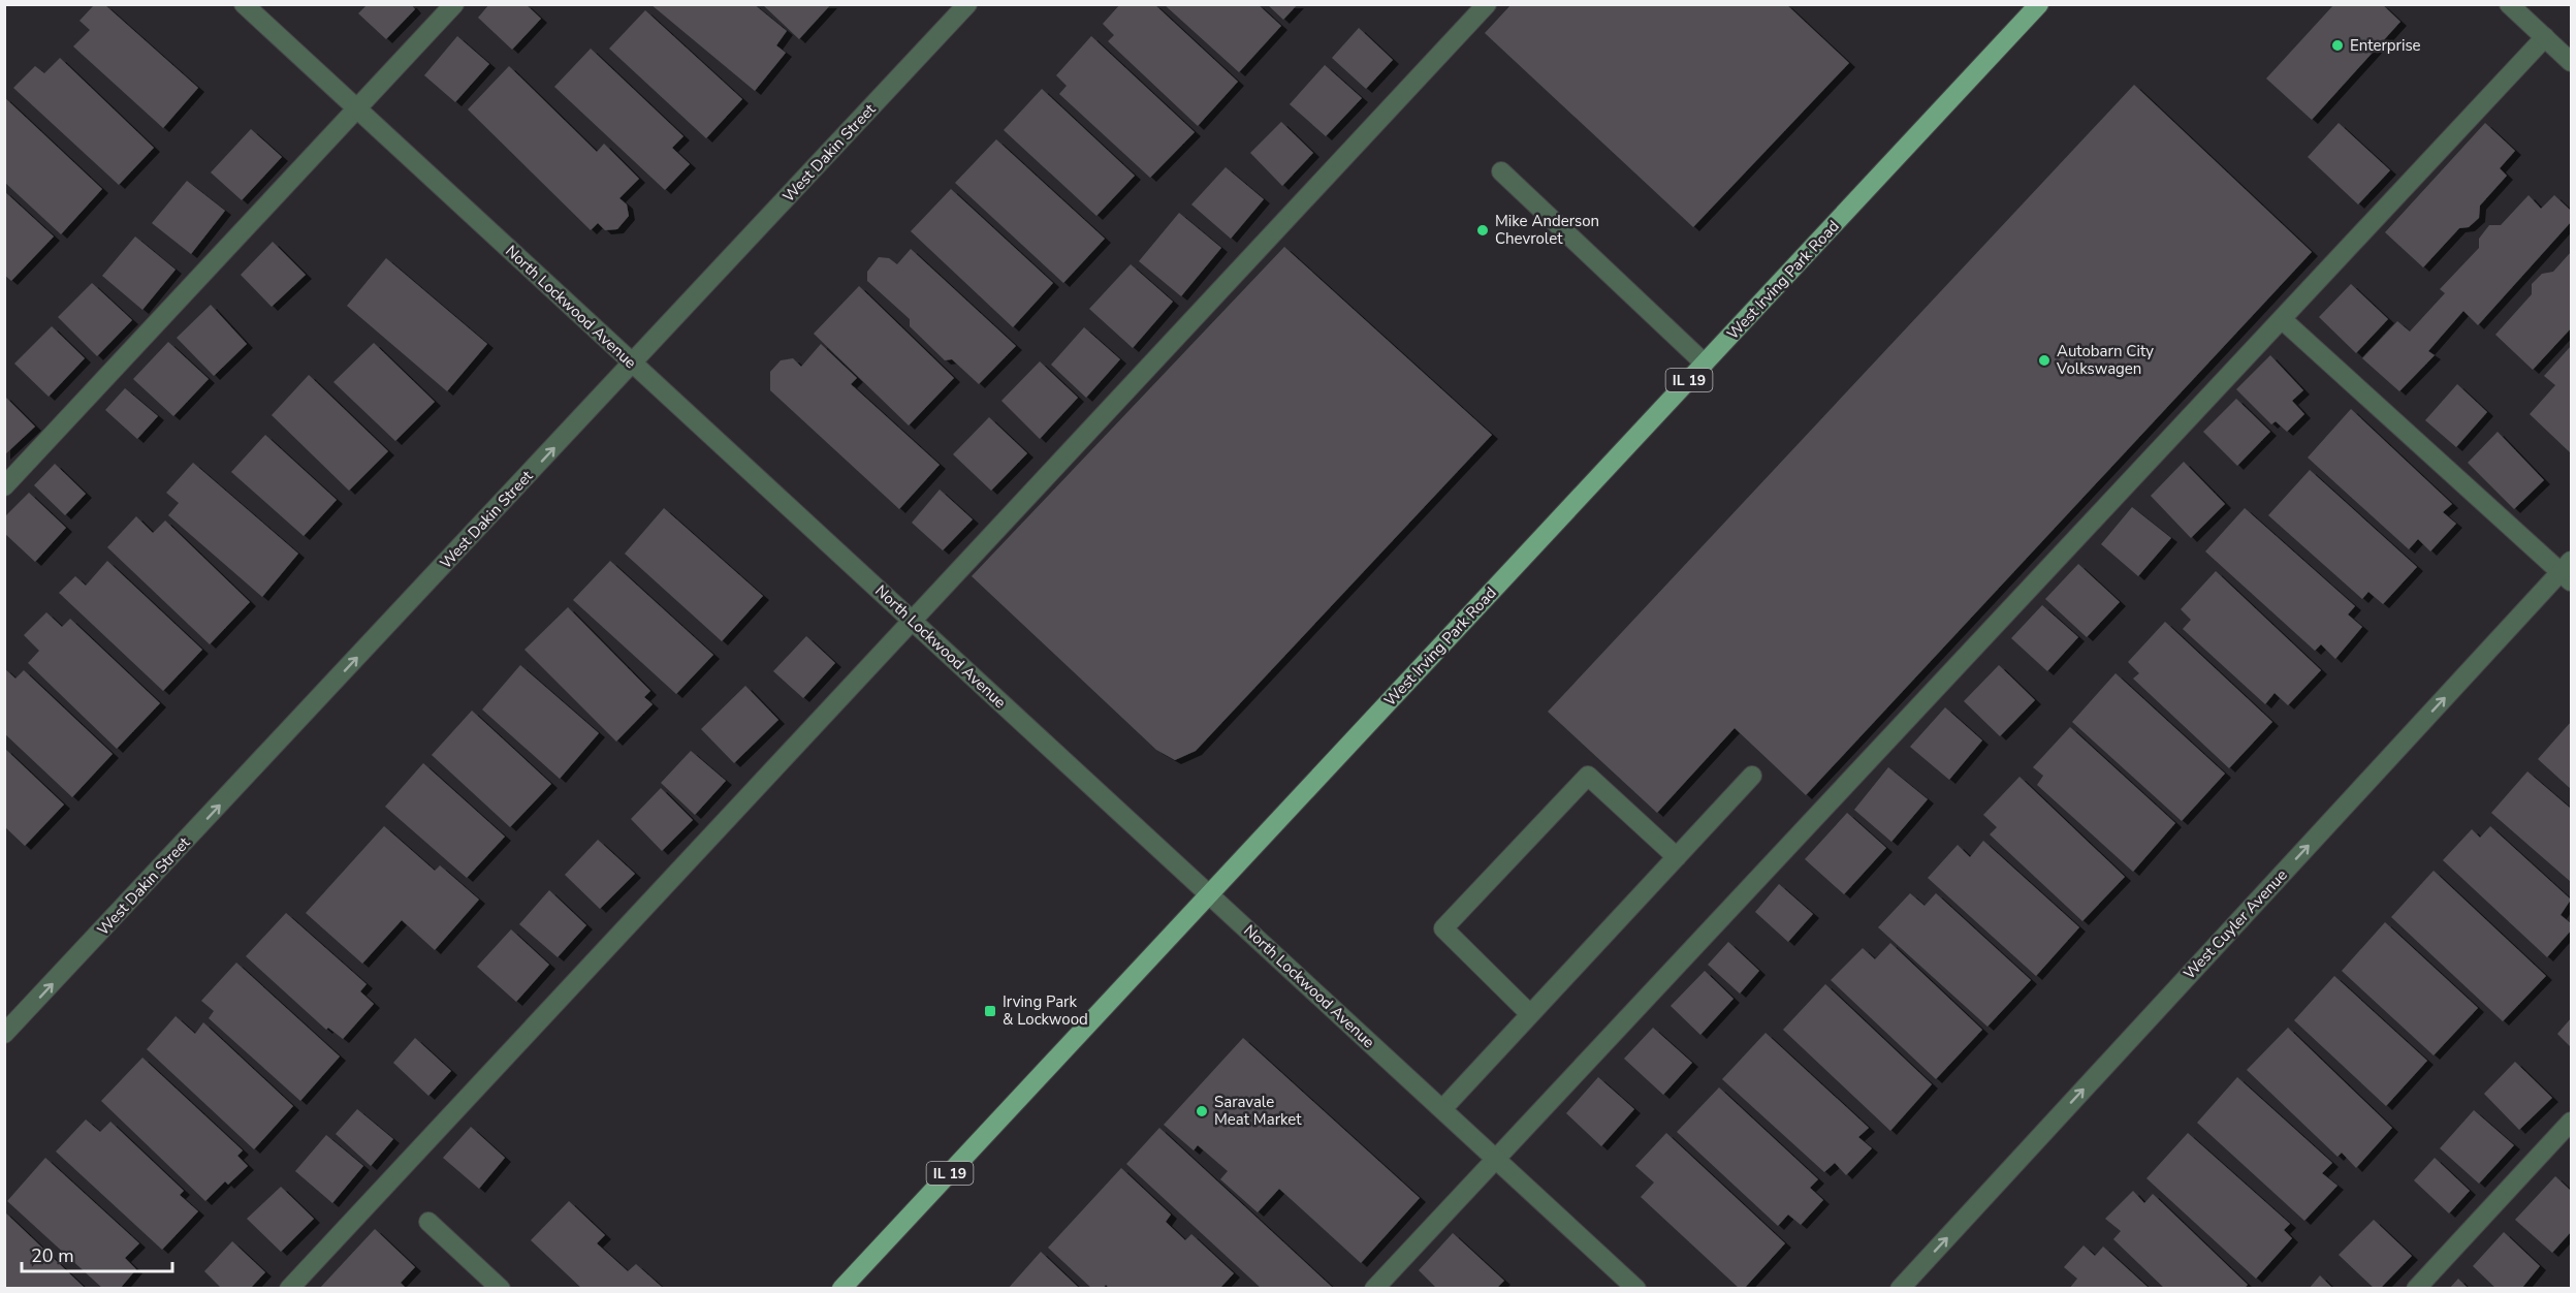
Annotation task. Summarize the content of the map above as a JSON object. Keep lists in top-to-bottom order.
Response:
{
  "streets": {
    "main road": ["West Irving Park Road", "IL 19"],
    "street": ["West Dakin Street", "North Lockwood Avenue", "West Cuyler Avenue"]
  },
  "crossings": [
    ["West Dakin Street", "North Lockwood Avenue"],
    ["West Irving Park Road", "North Lockwood Avenue"]
  ],
  "one_way": ["West Dakin Street", "West Cuyler Avenue"],
  "places": {
    "other": [
      "Enterprise",
      "Mike Anderson Chevrolet",
      "Autobarn City Volkswagen",
      "Saravale Meat Market"
    ],
    "transit": ["Irving Park & Lockwood"]
  },
  "scale_bar": "20 m"
}
